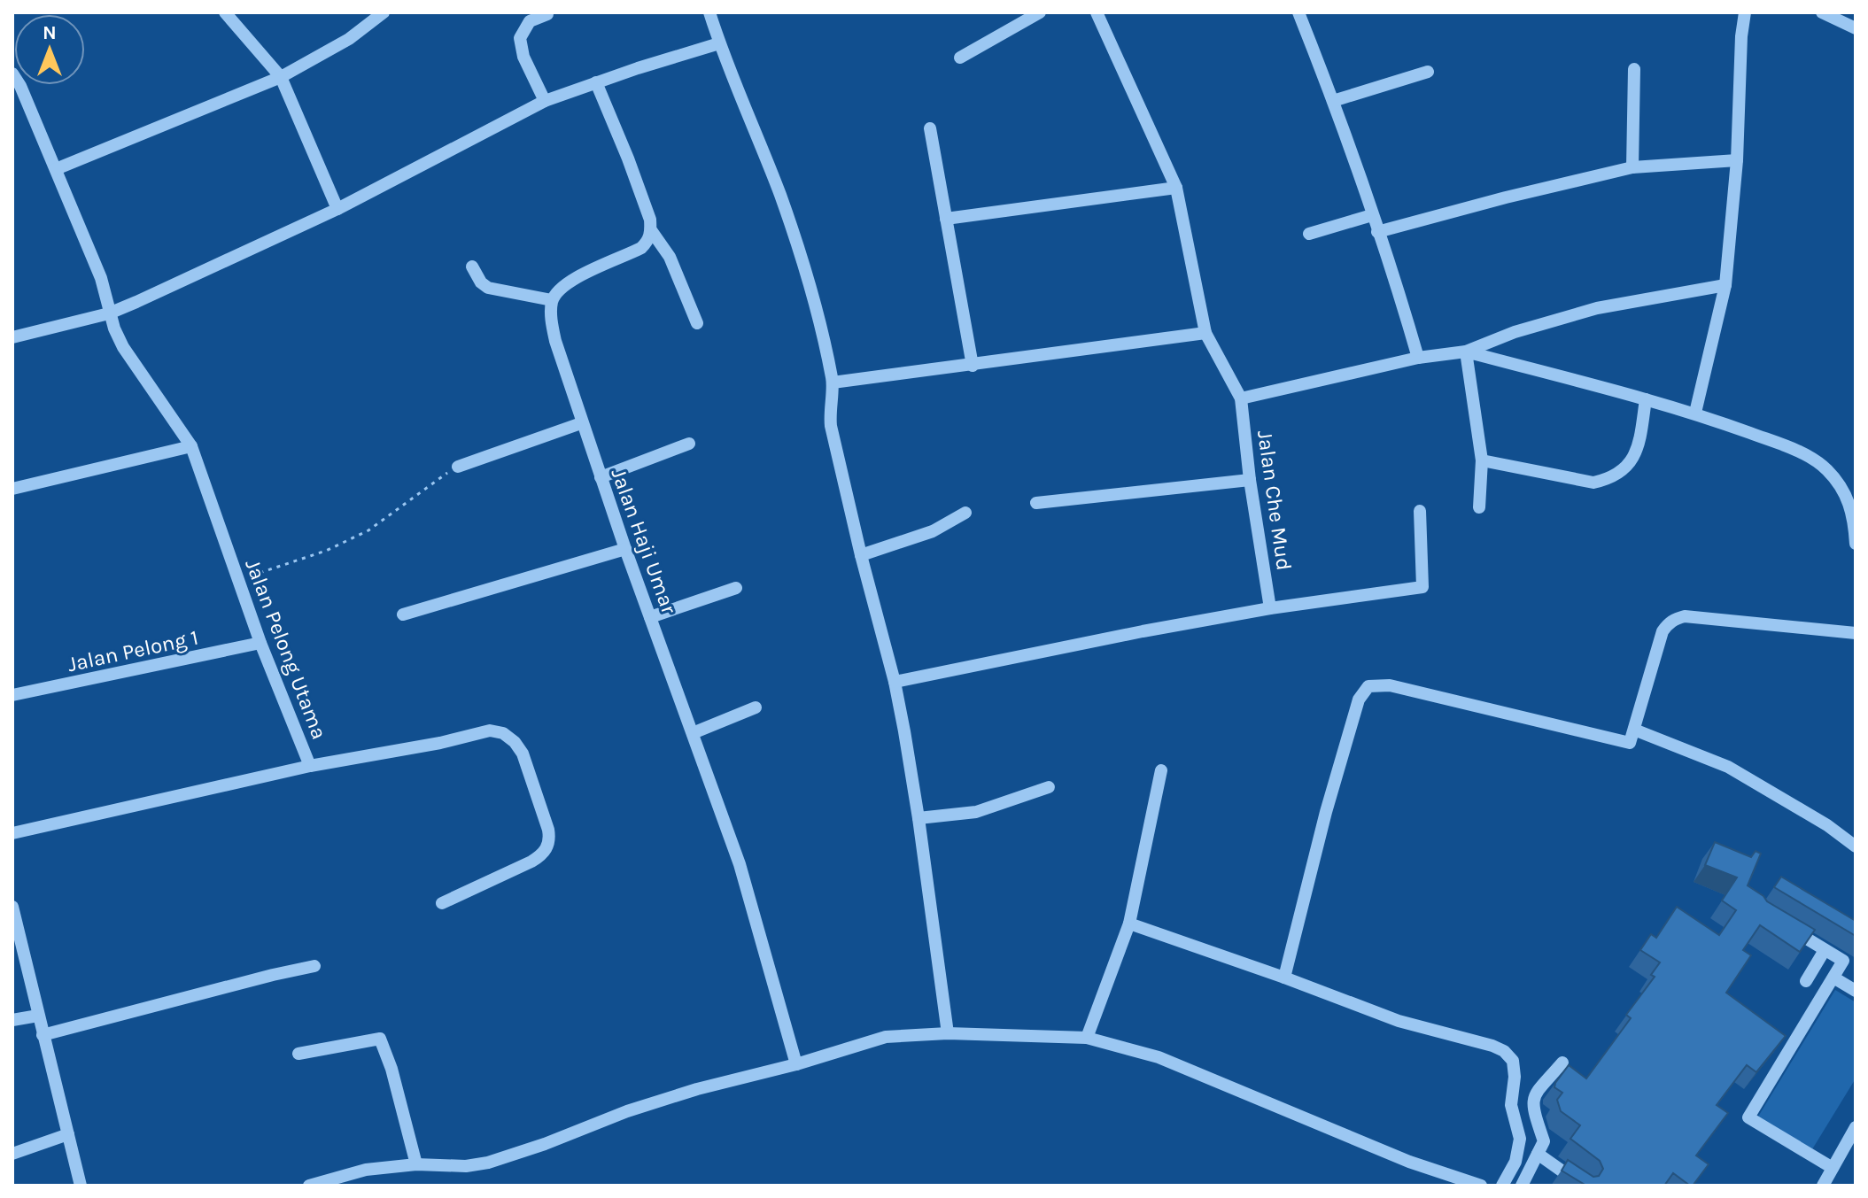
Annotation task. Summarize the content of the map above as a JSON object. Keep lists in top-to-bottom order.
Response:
{
  "streets": {
    "street": [
      "Jalan Che Mud",
      "Jalan Haji Umar",
      "Jalan Pelong Utama",
      "Jalan Pelong 1"
    ]
  },
  "crossings": [
    ["Jalan Pelong Utama", "Jalan Pelong 1"]
  ],
  "north": "top"
}
